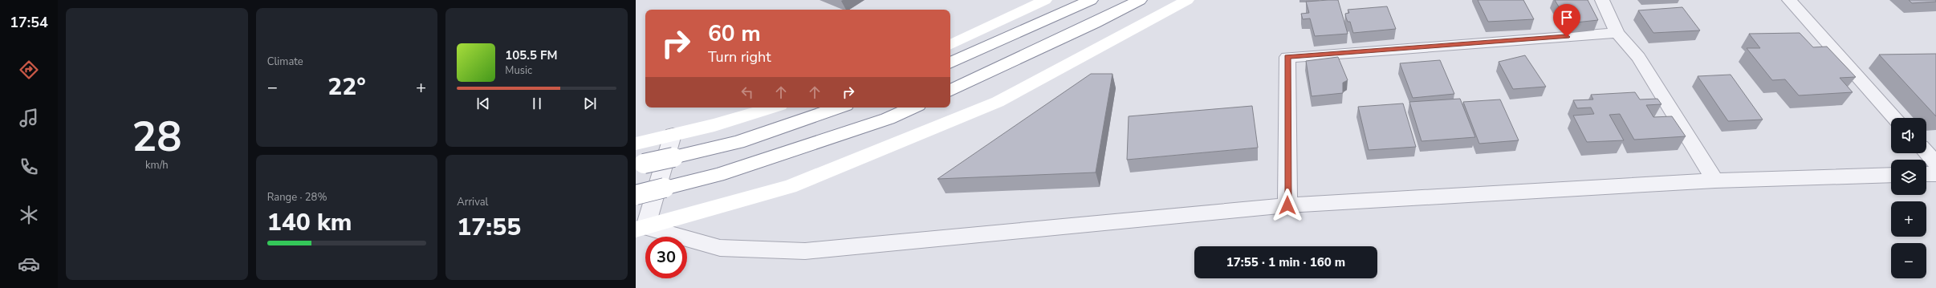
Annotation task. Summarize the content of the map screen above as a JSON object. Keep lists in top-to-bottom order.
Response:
{
  "page": {
    "tabs": "17:54",
    "tile": [
      ["28", "km/h"],
      "Climate",
      ["Range · 28%", "140 km"],
      ["Arrival", "17:55"]
    ],
    "turn": ["60 m", "Turn right"],
    "song": ["105.5 FM", "Music"],
    "heat": ["−", "22°", "+"],
    "map_buttons": ["+", "−"],
    "limit": "30",
    "trip": "17:55 · 1 min · 160 m"
  }
}
